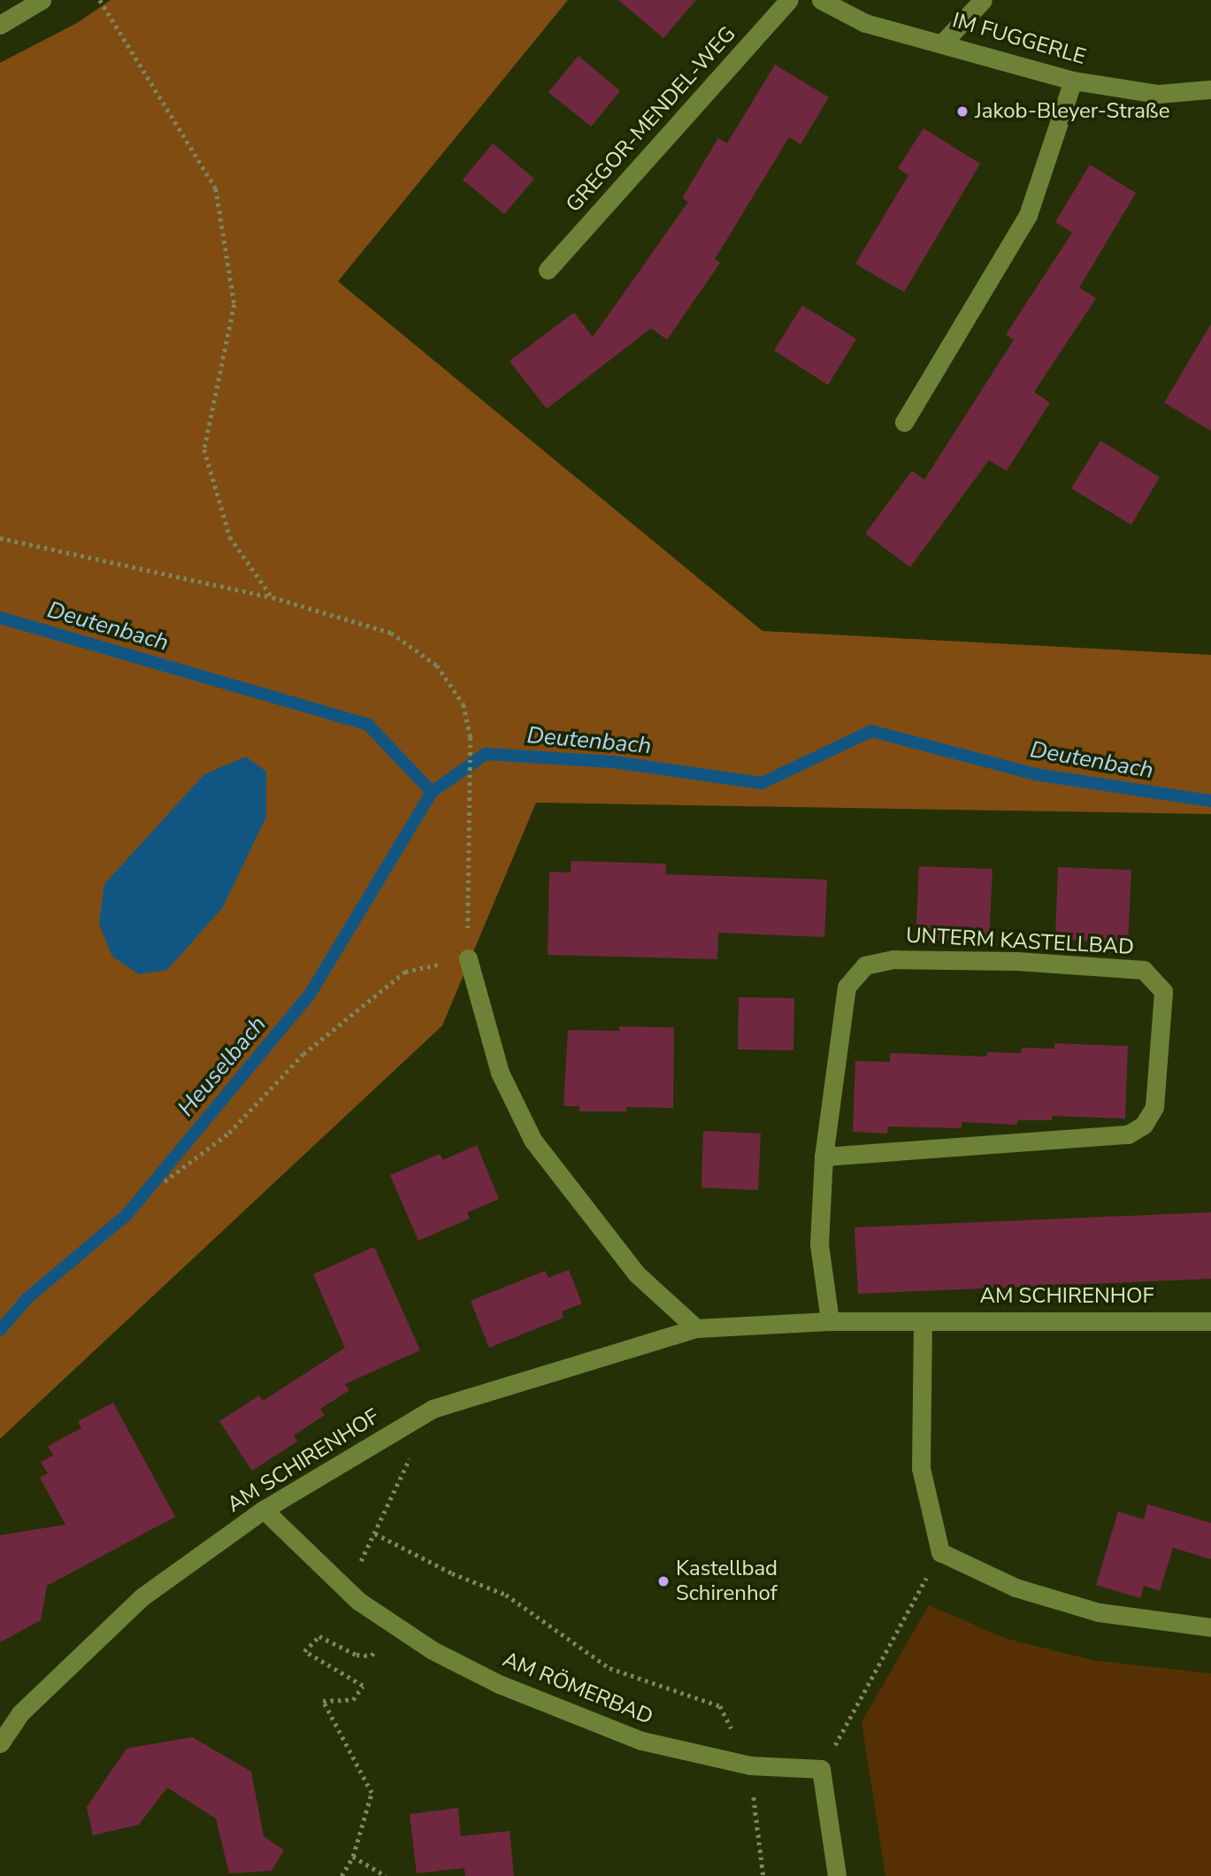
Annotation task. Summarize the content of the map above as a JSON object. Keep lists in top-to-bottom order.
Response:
{
  "streets": {
    "street": [
      "IM FUGGERLE",
      "GREGOR-MENDEL-WEG",
      "UNTERM KASTELLBAD",
      "AM SCHIRENHOF",
      "AM RÖMERBAD"
    ]
  },
  "crossings": [
    ["UNTERM KASTELLBAD", "AM SCHIRENHOF"],
    ["AM SCHIRENHOF", "AM RÖMERBAD"]
  ],
  "water": ["Deutenbach", "Heuselbach"],
  "places": ["Jakob-Bleyer-Straße", "Kastellbad Schirenhof"]
}
